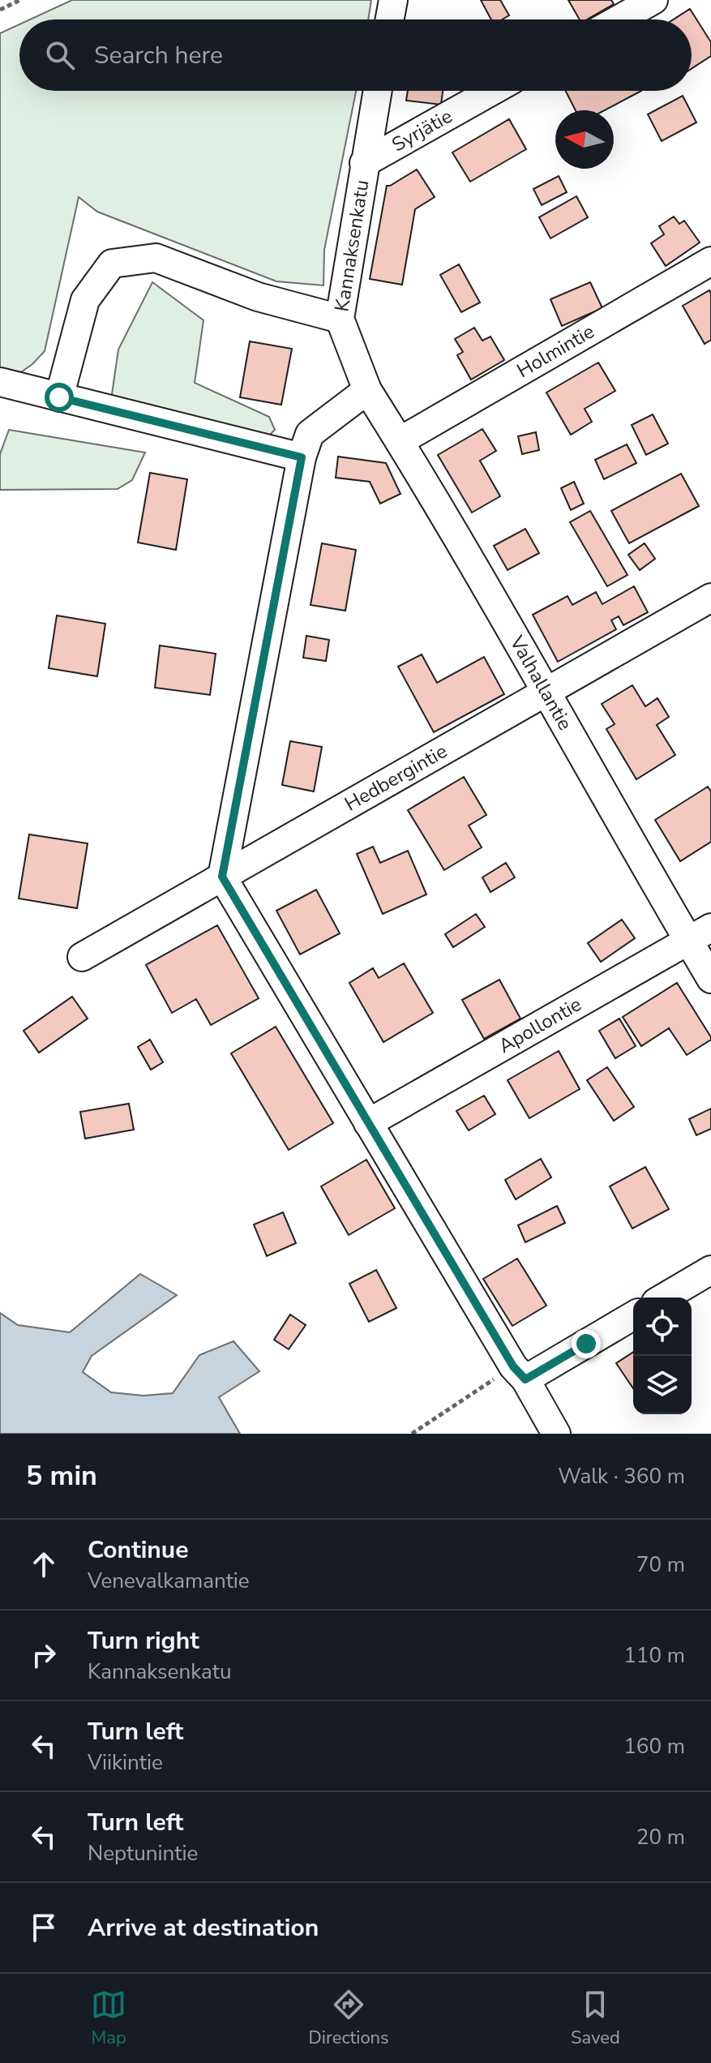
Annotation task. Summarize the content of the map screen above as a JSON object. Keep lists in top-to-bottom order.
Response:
{
  "streets": {
    "street": [
      "Syrjätie",
      "Kannaksenkatu",
      "Holmintie",
      "Valhallantie",
      "Hedbergintie",
      "Apollontie"
    ]
  },
  "crossings": [
    ["Syrjätie", "Kannaksenkatu"],
    ["Kannaksenkatu", "Valhallantie"],
    ["Holmintie", "Valhallantie"],
    ["Valhallantie", "Hedbergintie"],
    ["Valhallantie", "Apollontie"]
  ],
  "north": "left",
  "page": {
    "search": "Search here",
    "heading": ["5 min", "Walk · 360 m"],
    "list": [
      ["Continue", "Venevalkamantie", "70 m"],
      ["Turn right", "Kannaksenkatu", "110 m"],
      ["Turn left", "Viikintie", "160 m"],
      ["Turn left", "Neptunintie", "20 m"],
      "Arrive at destination"
    ],
    "nav": ["Map", "Directions", "Saved"]
  }
}
